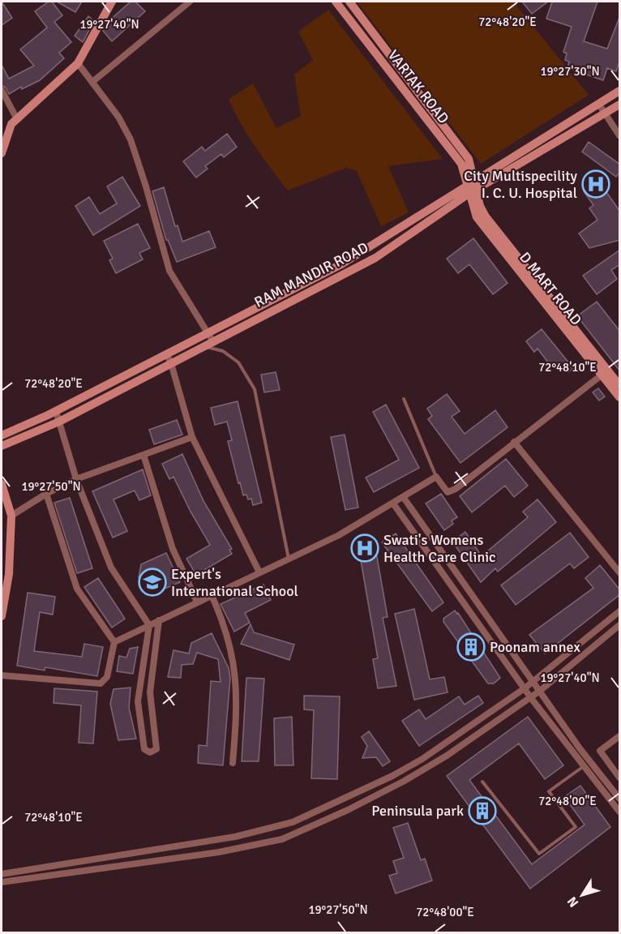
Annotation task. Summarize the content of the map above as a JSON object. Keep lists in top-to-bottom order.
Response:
{
  "streets": {
    "main road": ["VARTAK ROAD", "RAM MANDIR ROAD", "D MART ROAD"]
  },
  "crossings": [
    ["VARTAK ROAD", "RAM MANDIR ROAD"],
    ["VARTAK ROAD", "D MART ROAD"],
    ["RAM MANDIR ROAD", "D MART ROAD"]
  ],
  "places": {
    "hospital": ["City Multispecility I. C. U. Hospital", "Swati's Womens Health Care Clinic"],
    "school or university": ["Expert's International School"],
    "building": ["Poonam annex", "Peninsula park"]
  },
  "north": "bottom left",
  "coordinates": [
    "72°48'20\"E",
    "19°27'40\"N",
    "19°27'30\"N",
    "72°48'10\"E",
    "19°27'50\"N",
    "72°48'00\"E"
  ]
}
